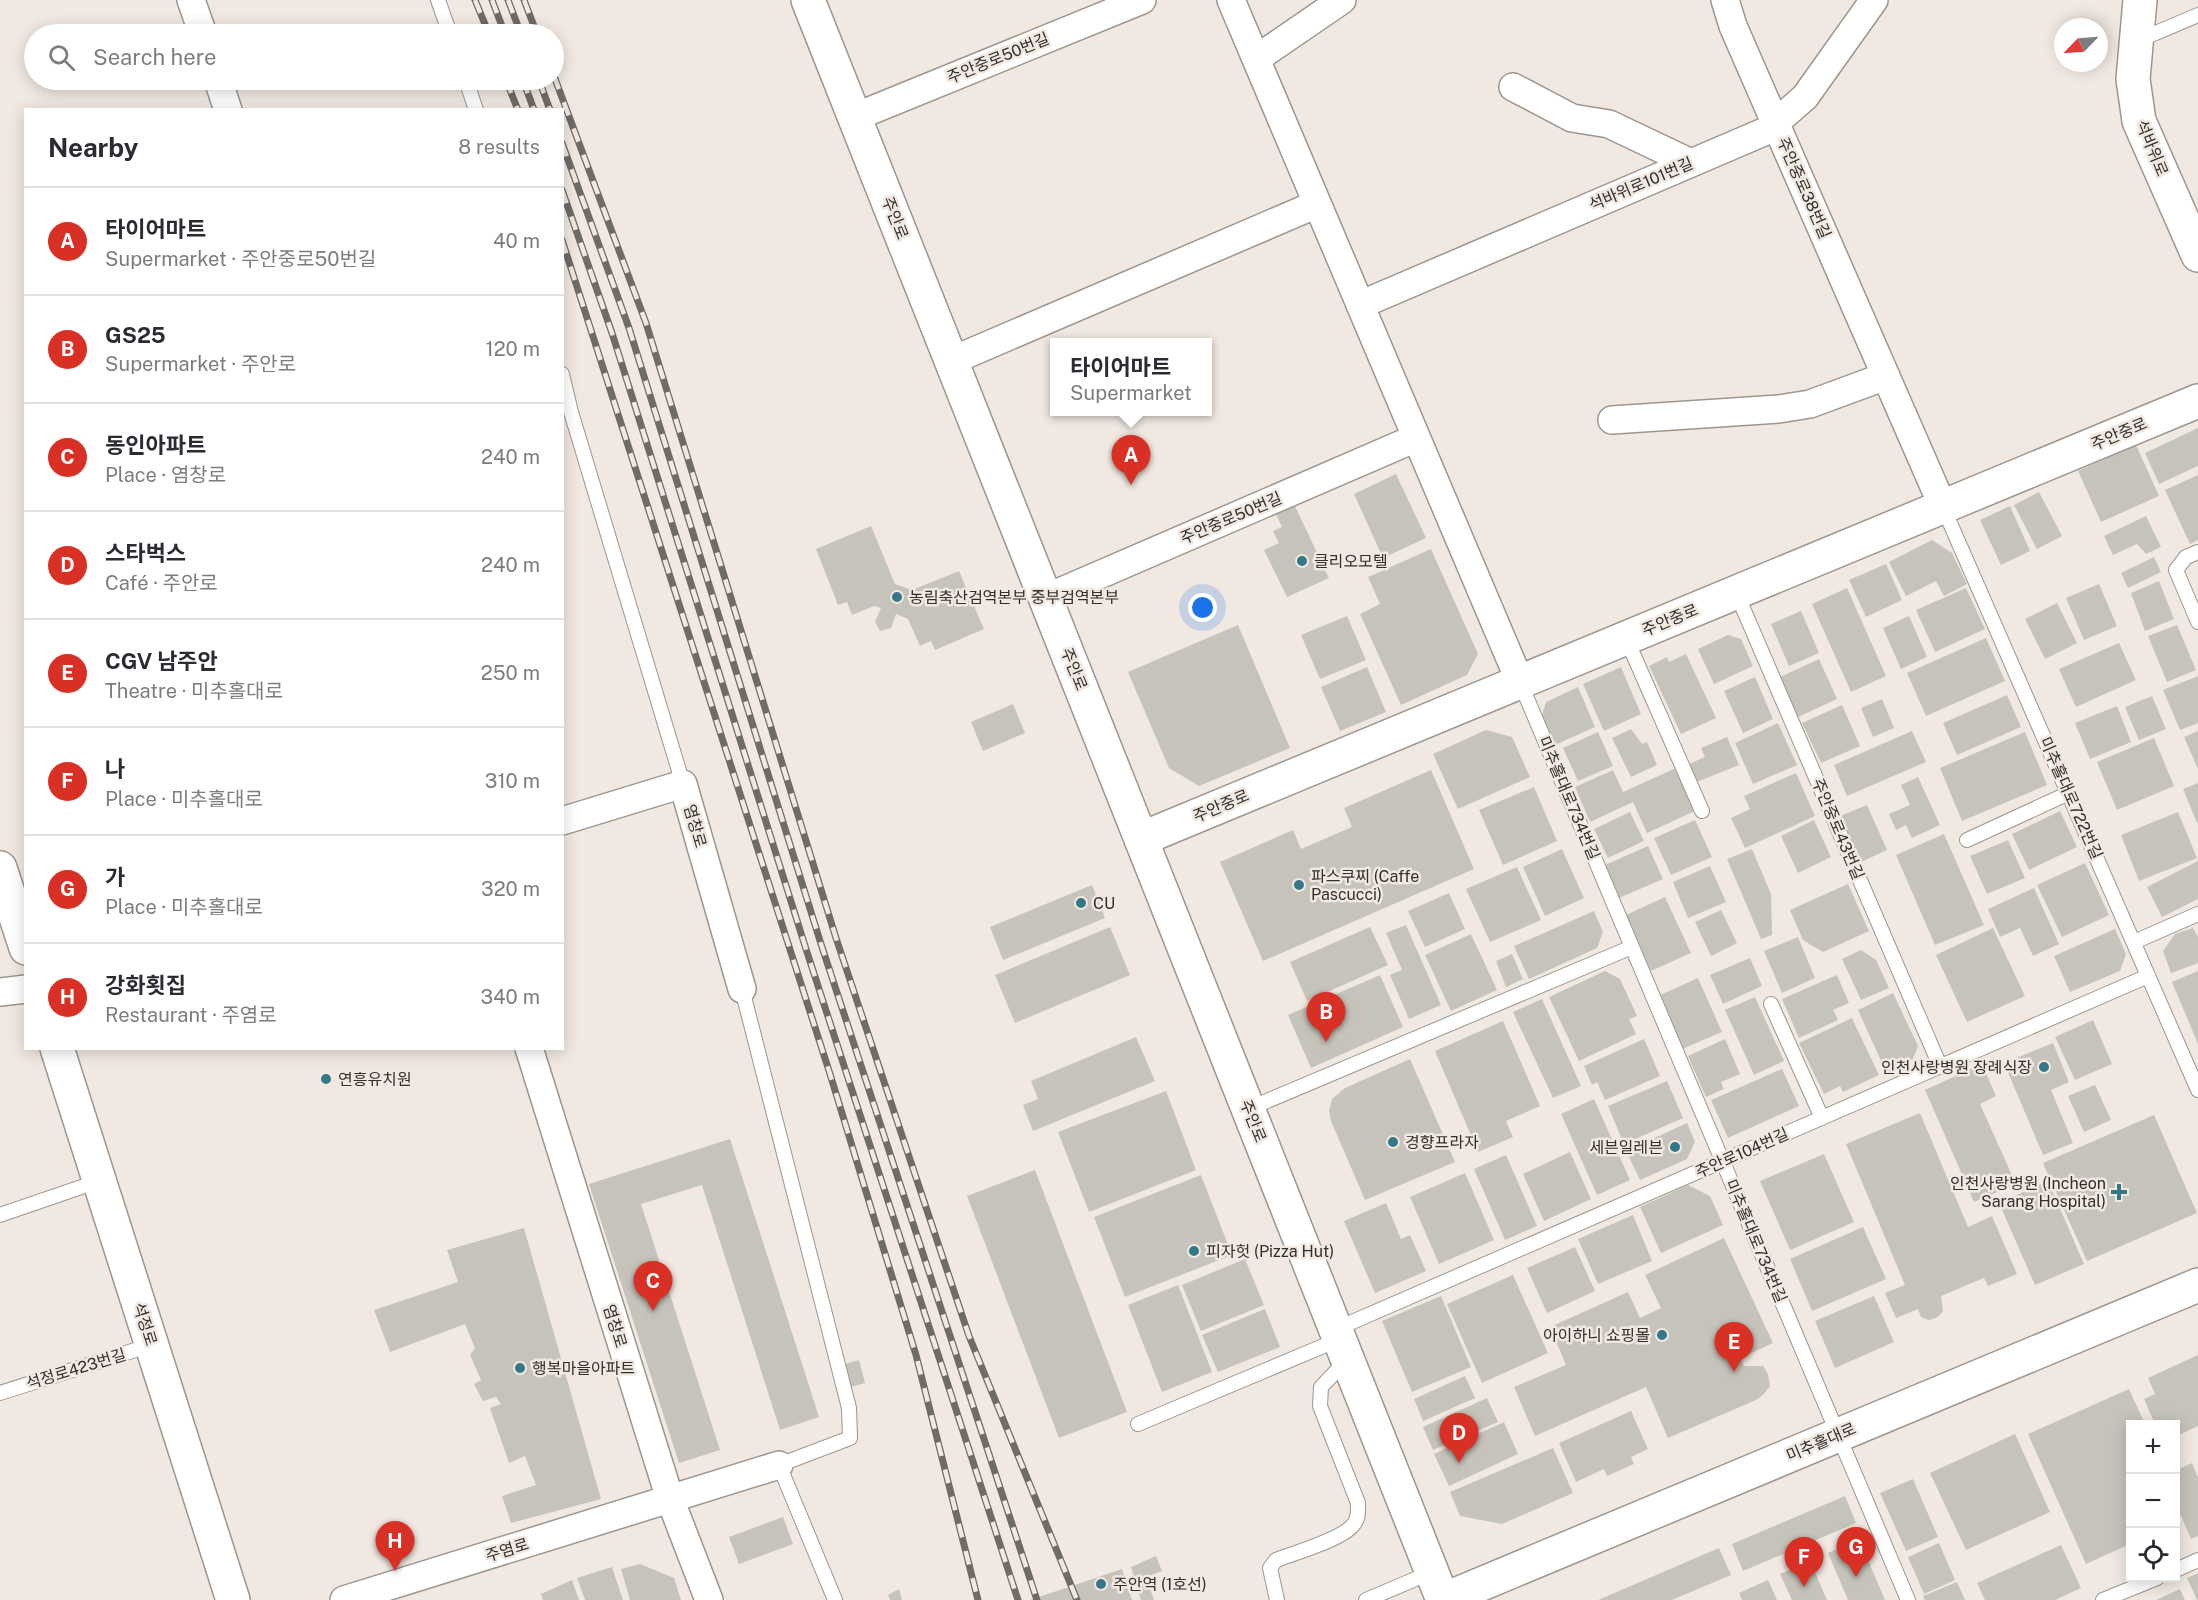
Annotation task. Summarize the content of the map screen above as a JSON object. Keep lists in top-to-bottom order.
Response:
{
  "streets": {
    "main road": [
      "석바위로",
      "주안로",
      "주안중로",
      "석정로",
      "미추홀대로"
    ],
    "street": [
      "주안중로50번길",
      "석바위로101번길",
      "주안중로38번길",
      "염창로",
      "주염로"
    ],
    "lane": [
      "미추홀대로734번길",
      "미추홀대로722번길",
      "주안중로43번길",
      "주안로104번길",
      "석정로423번길"
    ]
  },
  "crossings": [
    ["주안중로50번길", "주안로"],
    ["석바위로101번길", "주안중로38번길"],
    ["주안중로38번길", "주안중로"],
    ["주안중로38번길", "미추홀대로722번길"],
    ["주안로", "주안중로"],
    ["주안로", "주안로104번길"],
    ["주안로", "미추홀대로"],
    ["주안중로", "미추홀대로734번길"],
    ["주안중로", "미추홀대로722번길"],
    ["주안중로", "주안중로43번길"],
    ["미추홀대로734번길", "주안로104번길"],
    ["미추홀대로734번길", "미추홀대로"],
    ["미추홀대로722번길", "주안로104번길"],
    ["염창로", "주염로"],
    ["주안중로43번길", "주안로104번길"],
    ["석정로", "석정로423번길"]
  ],
  "places": {
    "other": [
      "클리오모텔",
      "농림축산검역본부 중부검역본부",
      "파스쿠찌 (Caffe Pascucci)",
      "CU",
      "인천사랑병원 장례식장",
      "연흥유치원",
      "경향프라자",
      "세븐일레븐",
      "피자헛 (Pizza Hut)",
      "아이하니 쇼핑몰",
      "행복마을아파트",
      "주안역 (1호선)"
    ],
    "health": ["인천사랑병원 (Incheon Sarang Hospital)"]
  },
  "north": "bottom left",
  "page": {
    "search": "Search here",
    "heading": ["Nearby", "8 results"],
    "list": [
      {
        "mark": "A",
        "name": "타이어마트",
        "note": "Supermarket · 주안중로50번길",
        "value": "40 m"
      },
      {
        "mark": "B",
        "name": "GS25",
        "note": "Supermarket · 주안로",
        "value": "120 m"
      },
      {
        "mark": "C",
        "name": "동인아파트",
        "note": "Place · 염창로",
        "value": "240 m"
      },
      {
        "mark": "D",
        "name": "스타벅스",
        "note": "Café · 주안로",
        "value": "240 m"
      },
      {
        "mark": "E",
        "name": "CGV 남주안",
        "note": "Theatre · 미추홀대로",
        "value": "250 m"
      },
      {
        "mark": "F",
        "name": "나",
        "note": "Place · 미추홀대로",
        "value": "310 m"
      },
      {
        "mark": "G",
        "name": "가",
        "note": "Place · 미추홀대로",
        "value": "320 m"
      },
      {
        "mark": "H",
        "name": "강화횟집",
        "note": "Restaurant · 주염로",
        "value": "340 m"
      }
    ],
    "popup": ["타이어마트", "Supermarket"],
    "pins": [
      "A",
      "B",
      "C",
      "E",
      "D",
      "H",
      "G",
      "F"
    ],
    "map_buttons": ["+", "−"]
  }
}
